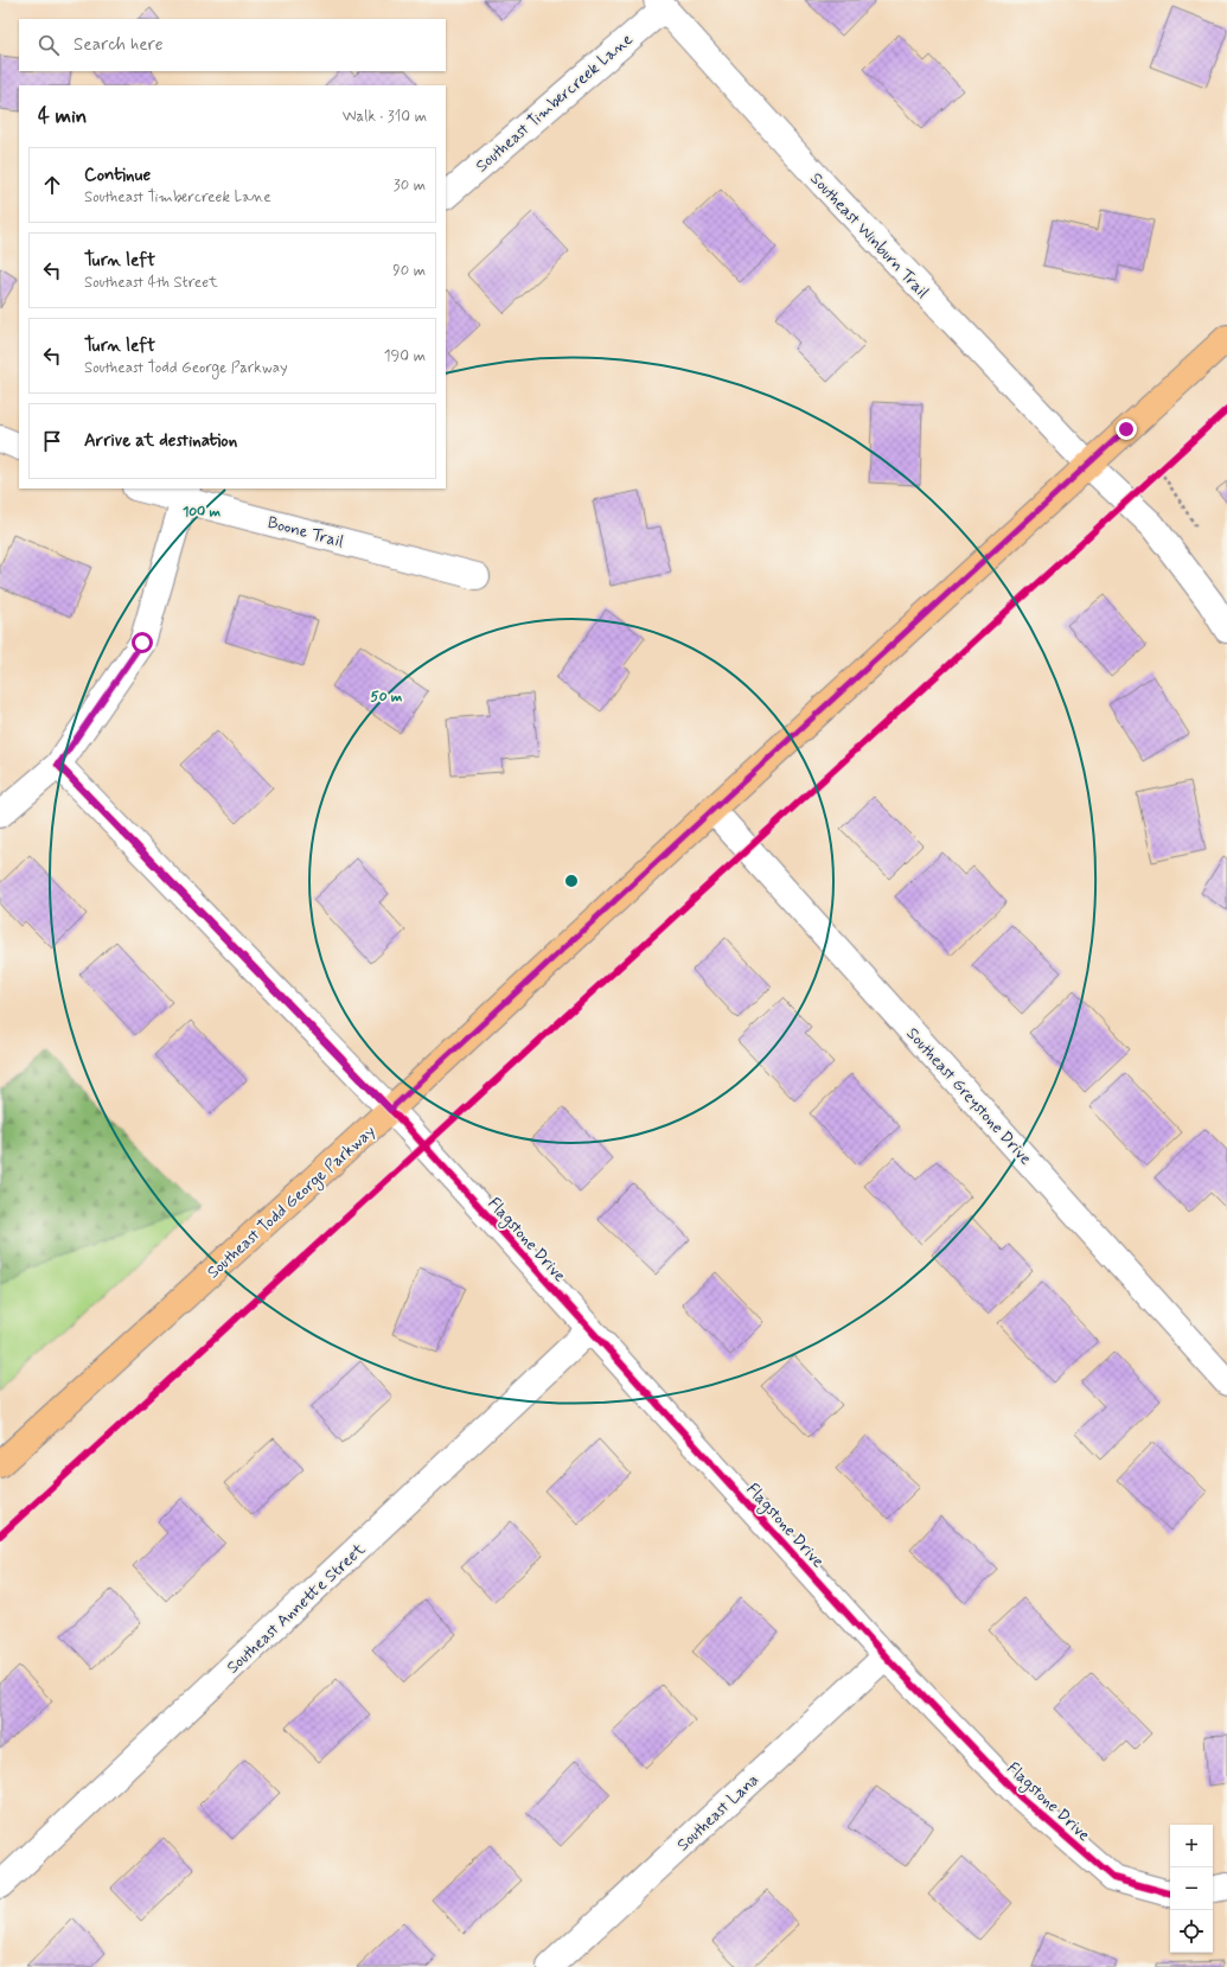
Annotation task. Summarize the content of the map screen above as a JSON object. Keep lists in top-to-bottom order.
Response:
{
  "streets": {
    "main road": ["Southeast Todd George Parkway"],
    "street": [
      "Southeast Timbercreek Lane",
      "Southeast Winburn Trail",
      "Boone Trail",
      "Southeast Greystone Drive",
      "Flagstone Drive",
      "Southeast Annette Street",
      "Southeast Lana"
    ]
  },
  "crossings": [
    ["Southeast Timbercreek Lane", "Southeast Winburn Trail"],
    ["Southeast Winburn Trail", "Southeast Todd George Parkway"],
    ["Southeast Greystone Drive", "Southeast Todd George Parkway"],
    ["Southeast Todd George Parkway", "Flagstone Drive"],
    ["Flagstone Drive", "Southeast Annette Street"],
    ["Flagstone Drive", "Southeast Lana"]
  ],
  "page": {
    "search": "Search here",
    "heading": ["4 min", "Walk · 310 m"],
    "list": [
      ["Continue", "Southeast Timbercreek Lane", "30 m"],
      ["Turn left", "Southeast 4th Street", "90 m"],
      ["Turn left", "Southeast Todd George Parkway", "190 m"],
      "Arrive at destination"
    ],
    "map_buttons": ["+", "−"]
  },
  "rings": ["100 m", "50 m"]
}
